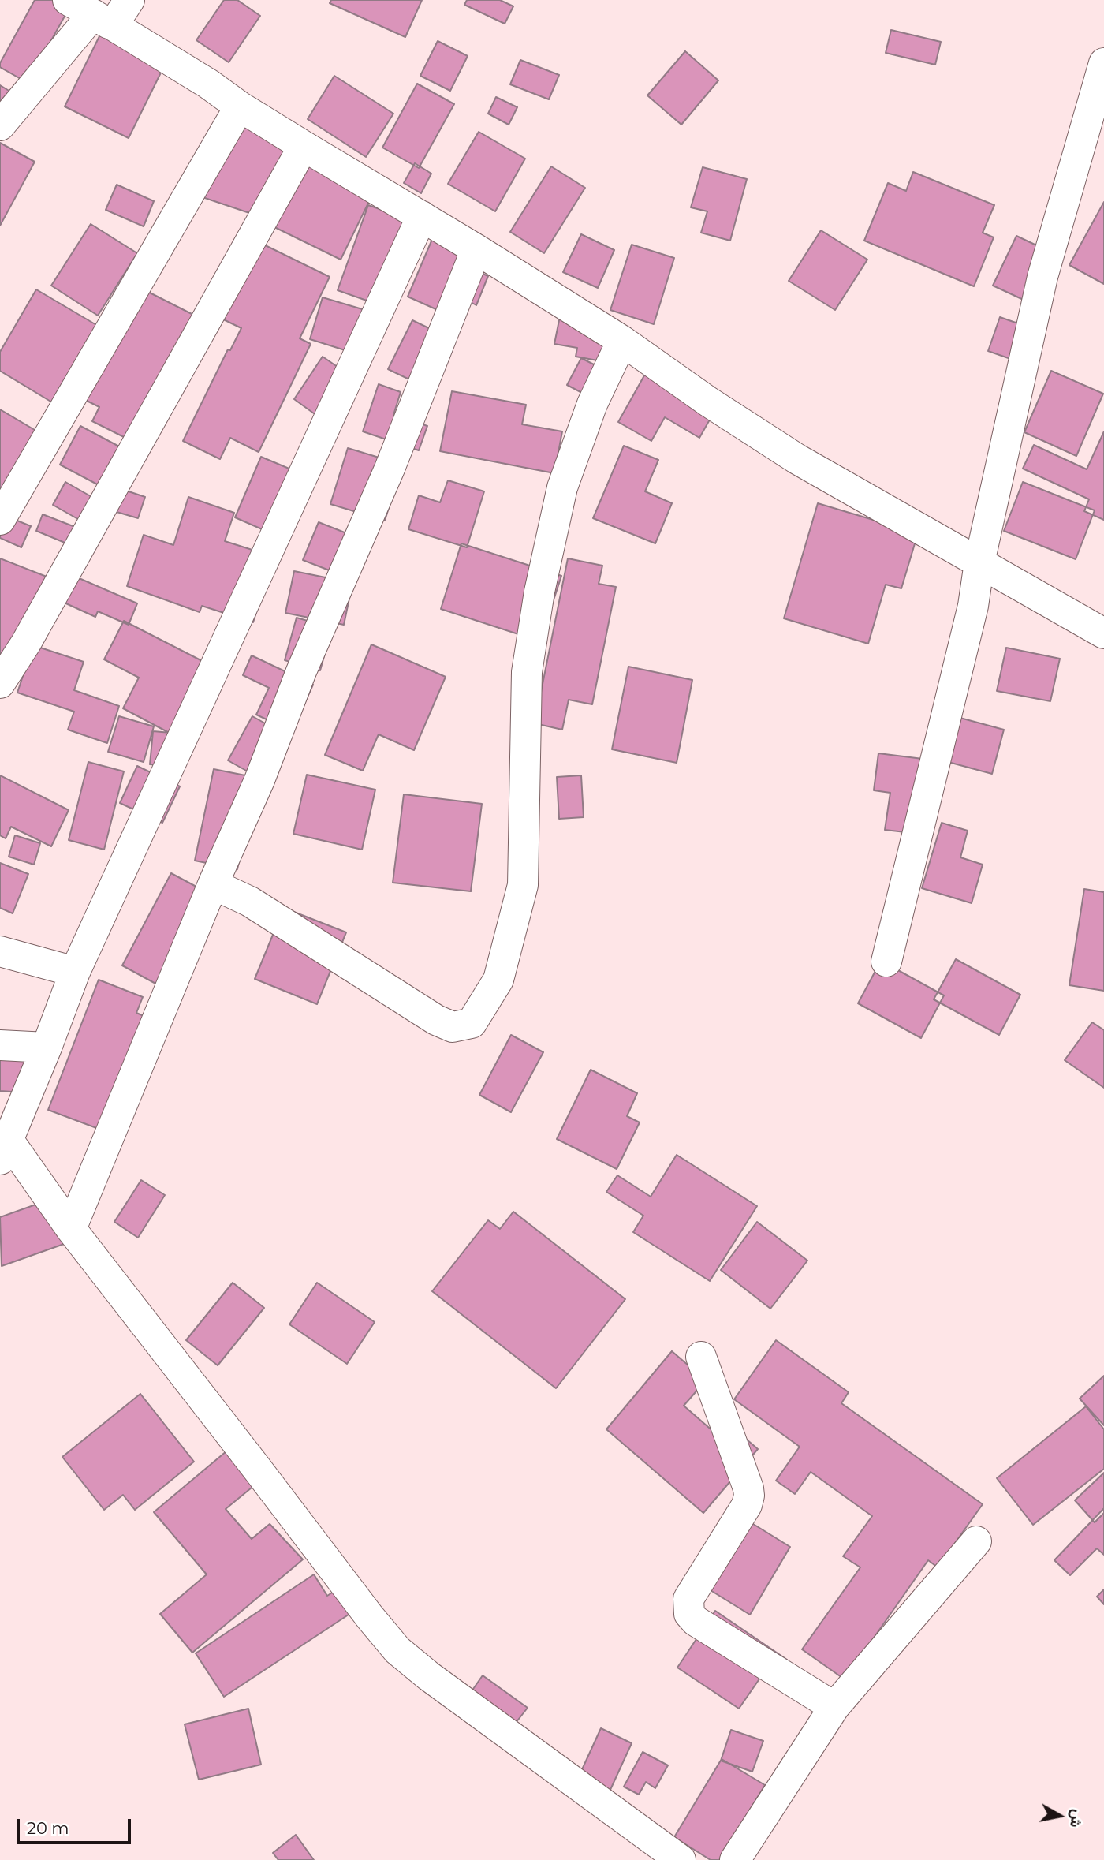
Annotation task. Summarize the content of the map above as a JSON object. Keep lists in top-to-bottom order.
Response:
{
  "scale_bar": "20 m",
  "north": "right"
}
